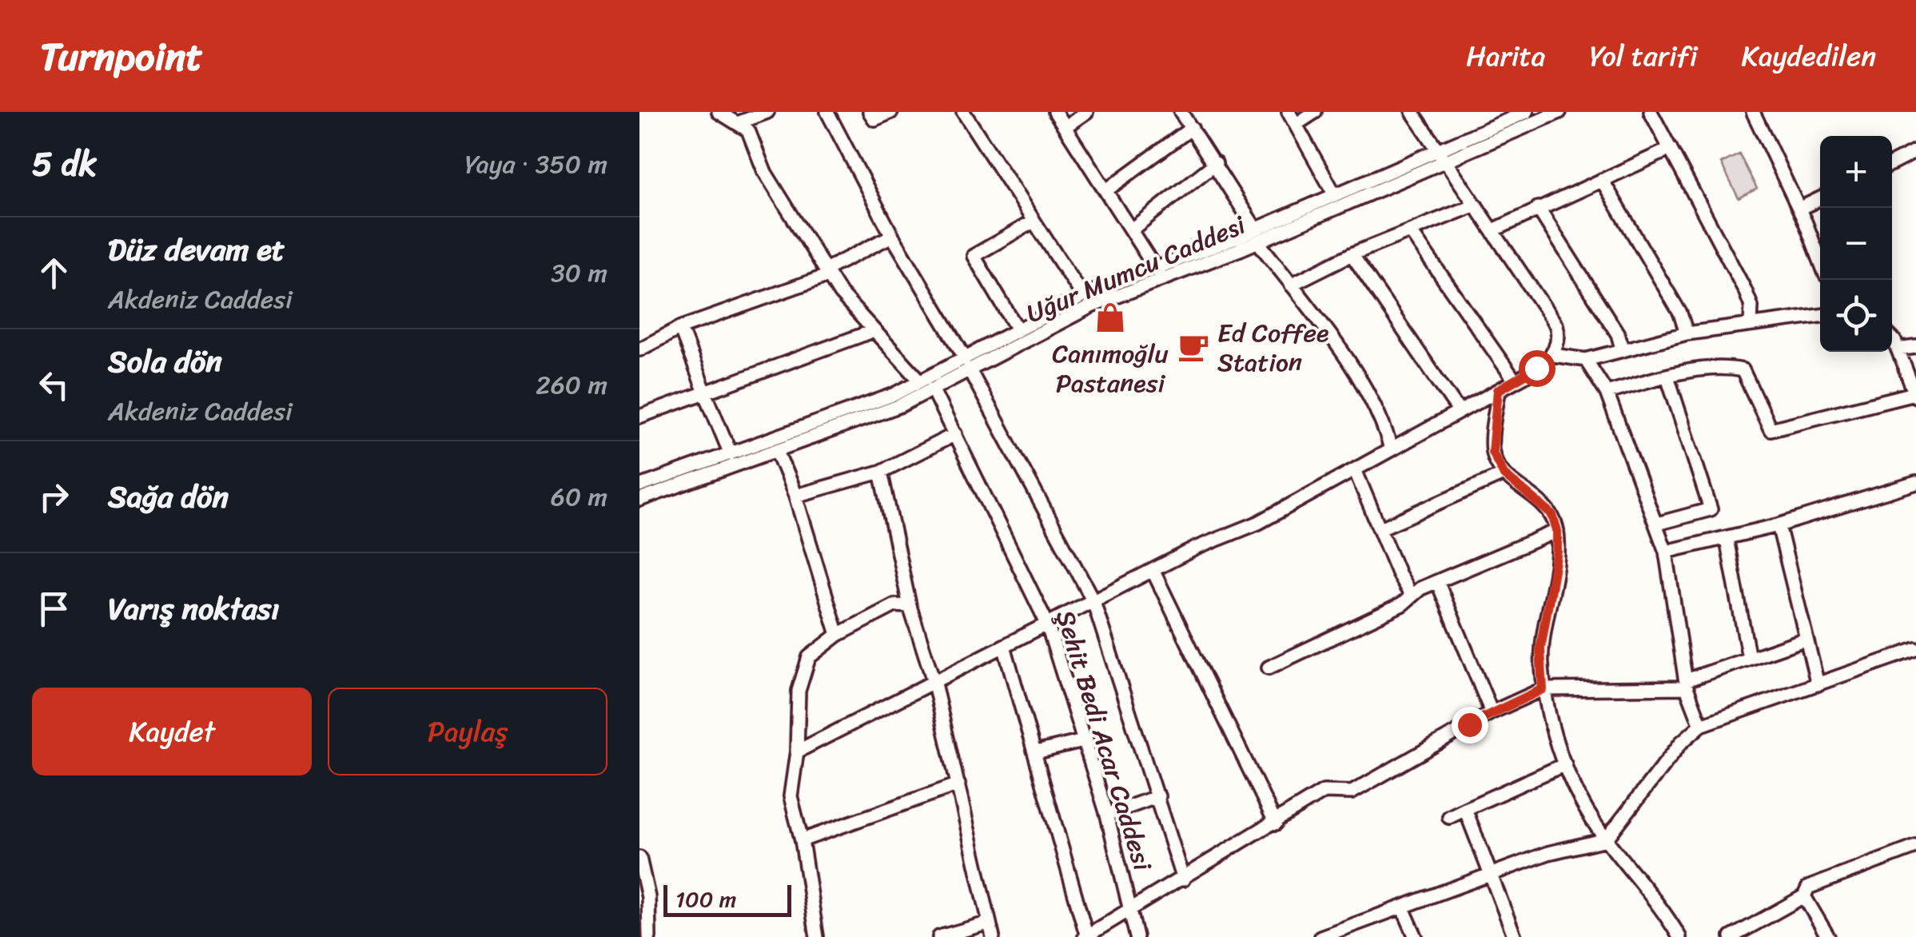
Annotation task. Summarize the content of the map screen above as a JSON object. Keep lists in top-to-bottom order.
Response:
{
  "streets": {
    "street": ["Uğur Mumcu Caddesi", "Şehit Bedi Acar Caddesi"]
  },
  "crossings": [
    ["Uğur Mumcu Caddesi", "Şehit Bedi Acar Caddesi"]
  ],
  "places": {
    "shop": ["Canımoğlu Pastanesi"],
    "cafe": ["Ed Coffee Station"]
  },
  "scale_bar": "100 m",
  "page": {
    "header": "Turnpoint",
    "nav": ["Harita", "Yol tarifi", "Kaydedilen"],
    "heading": ["5 dk", "Yaya · 350 m"],
    "map_buttons": ["+", "−"],
    "list": [
      ["Düz devam et", "Akdeniz Caddesi", "30 m"],
      ["Sola dön", "Akdeniz Caddesi", "260 m"],
      ["Sağa dön", "60 m"],
      "Varış noktası"
    ],
    "buttons": ["Kaydet", "Paylaş"],
    "scale": "100 m"
  }
}
